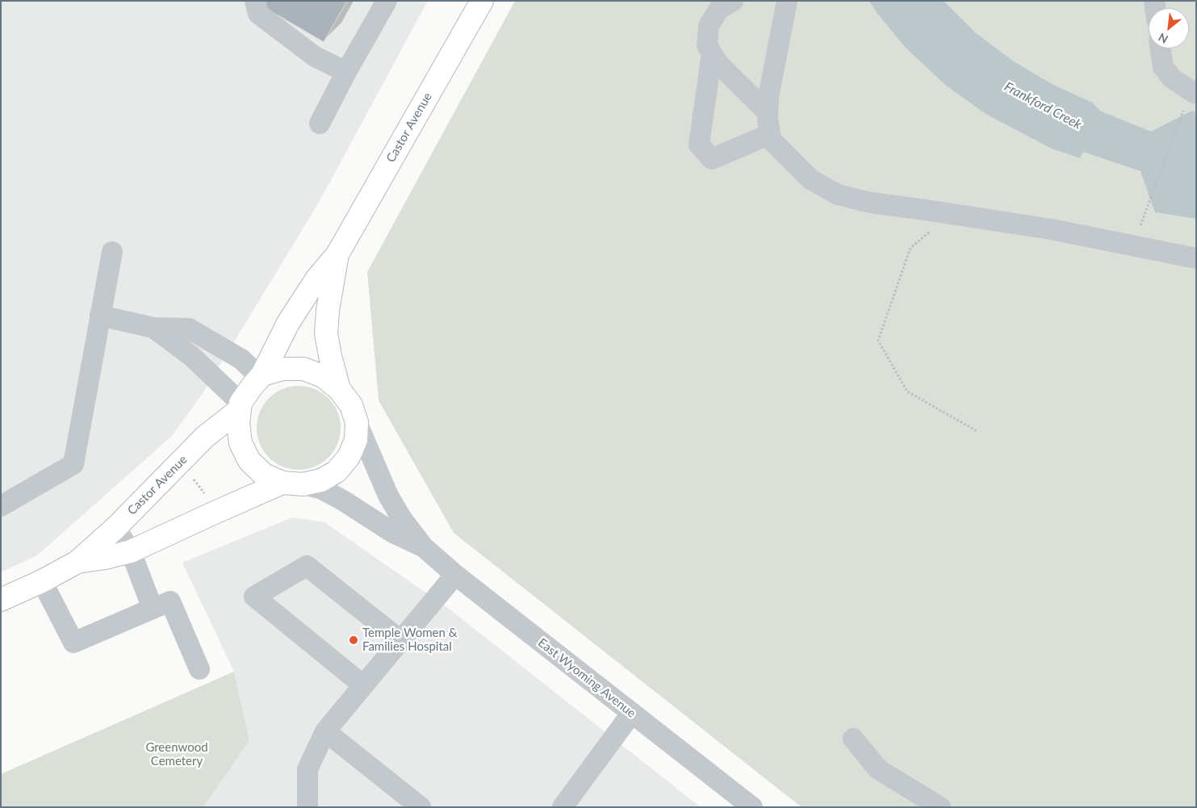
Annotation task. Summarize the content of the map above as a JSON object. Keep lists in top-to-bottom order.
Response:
{
  "streets": {
    "main road": ["Castor Avenue"],
    "street": ["East Wyoming Avenue"]
  },
  "crossings": [
    ["Castor Avenue", "East Wyoming Avenue"]
  ],
  "water": ["Frankford Creek"],
  "parks": ["Greenwood Cemetery"],
  "places": ["Temple Women & Families Hospital"],
  "north": "bottom left"
}
